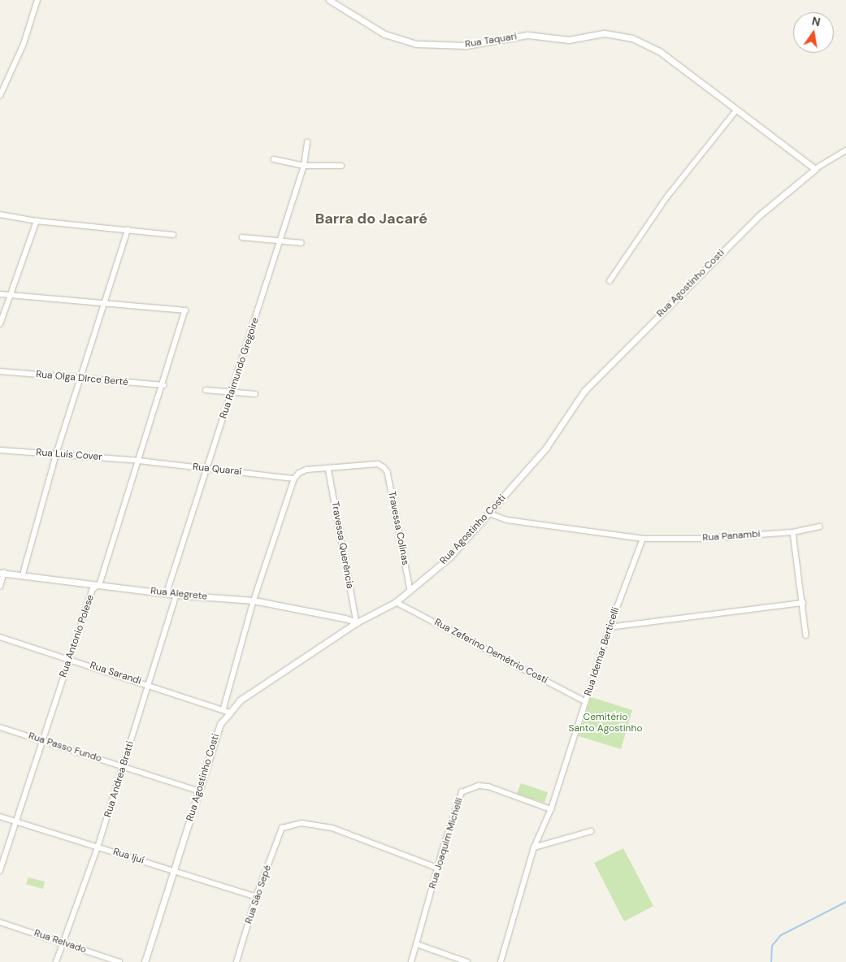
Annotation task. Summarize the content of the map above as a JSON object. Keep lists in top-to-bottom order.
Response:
{
  "streets": {
    "street": [
      "Rua Taquari",
      "Rua Agostinho Costi",
      "Rua Raimundo Gregoire",
      "Rua Olga DIrce Berté",
      "Rua Luis Cover",
      "Rua Quaraí",
      "Travessa Colinas",
      "Rua Panambi",
      "Travessa Querência",
      "Rua Alegrete",
      "Rua Antonio Polese",
      "Rua Zeferino Demétrio Costi",
      "Rua Idemar Berticelli",
      "Rua Sarandi",
      "Rua Passo Fundo",
      "Rua Andrea Bratti",
      "Rua Joaquim Michelli",
      "Rua Ijuí",
      "Rua São Sepé",
      "Rua Relvado"
    ]
  },
  "crossings": [
    ["Rua Taquari", "Rua Agostinho Costi"],
    ["Rua Agostinho Costi", "Travessa Colinas"],
    ["Rua Agostinho Costi", "Rua Panambi"],
    ["Rua Agostinho Costi", "Travessa Querência"],
    ["Rua Agostinho Costi", "Rua Alegrete"],
    ["Rua Agostinho Costi", "Rua Zeferino Demétrio Costi"],
    ["Rua Agostinho Costi", "Rua Sarandi"],
    ["Rua Agostinho Costi", "Rua Passo Fundo"],
    ["Rua Agostinho Costi", "Rua Ijuí"],
    ["Rua Raimundo Gregoire", "Rua Quaraí"],
    ["Rua Raimundo Gregoire", "Rua Alegrete"],
    ["Rua Olga DIrce Berté", "Rua Antonio Polese"],
    ["Rua Luis Cover", "Rua Quaraí"],
    ["Rua Luis Cover", "Rua Antonio Polese"],
    ["Rua Quaraí", "Rua Antonio Polese"],
    ["Travessa Colinas", "Travessa Querência"],
    ["Rua Panambi", "Rua Idemar Berticelli"],
    ["Travessa Querência", "Rua Alegrete"],
    ["Rua Alegrete", "Rua Antonio Polese"],
    ["Rua Alegrete", "Rua Andrea Bratti"],
    ["Rua Antonio Polese", "Rua Sarandi"],
    ["Rua Antonio Polese", "Rua Passo Fundo"],
    ["Rua Antonio Polese", "Rua Ijuí"],
    ["Rua Zeferino Demétrio Costi", "Rua Idemar Berticelli"],
    ["Rua Idemar Berticelli", "Rua Joaquim Michelli"],
    ["Rua Sarandi", "Rua Andrea Bratti"],
    ["Rua Passo Fundo", "Rua Andrea Bratti"],
    ["Rua Andrea Bratti", "Rua Ijuí"],
    ["Rua Andrea Bratti", "Rua Relvado"],
    ["Rua Joaquim Michelli", "Rua São Sepé"],
    ["Rua Ijuí", "Rua São Sepé"]
  ],
  "districts": ["Barra do Jacaré"],
  "parks": ["Cemitério Santo Agostinho"],
  "north": "top"
}
